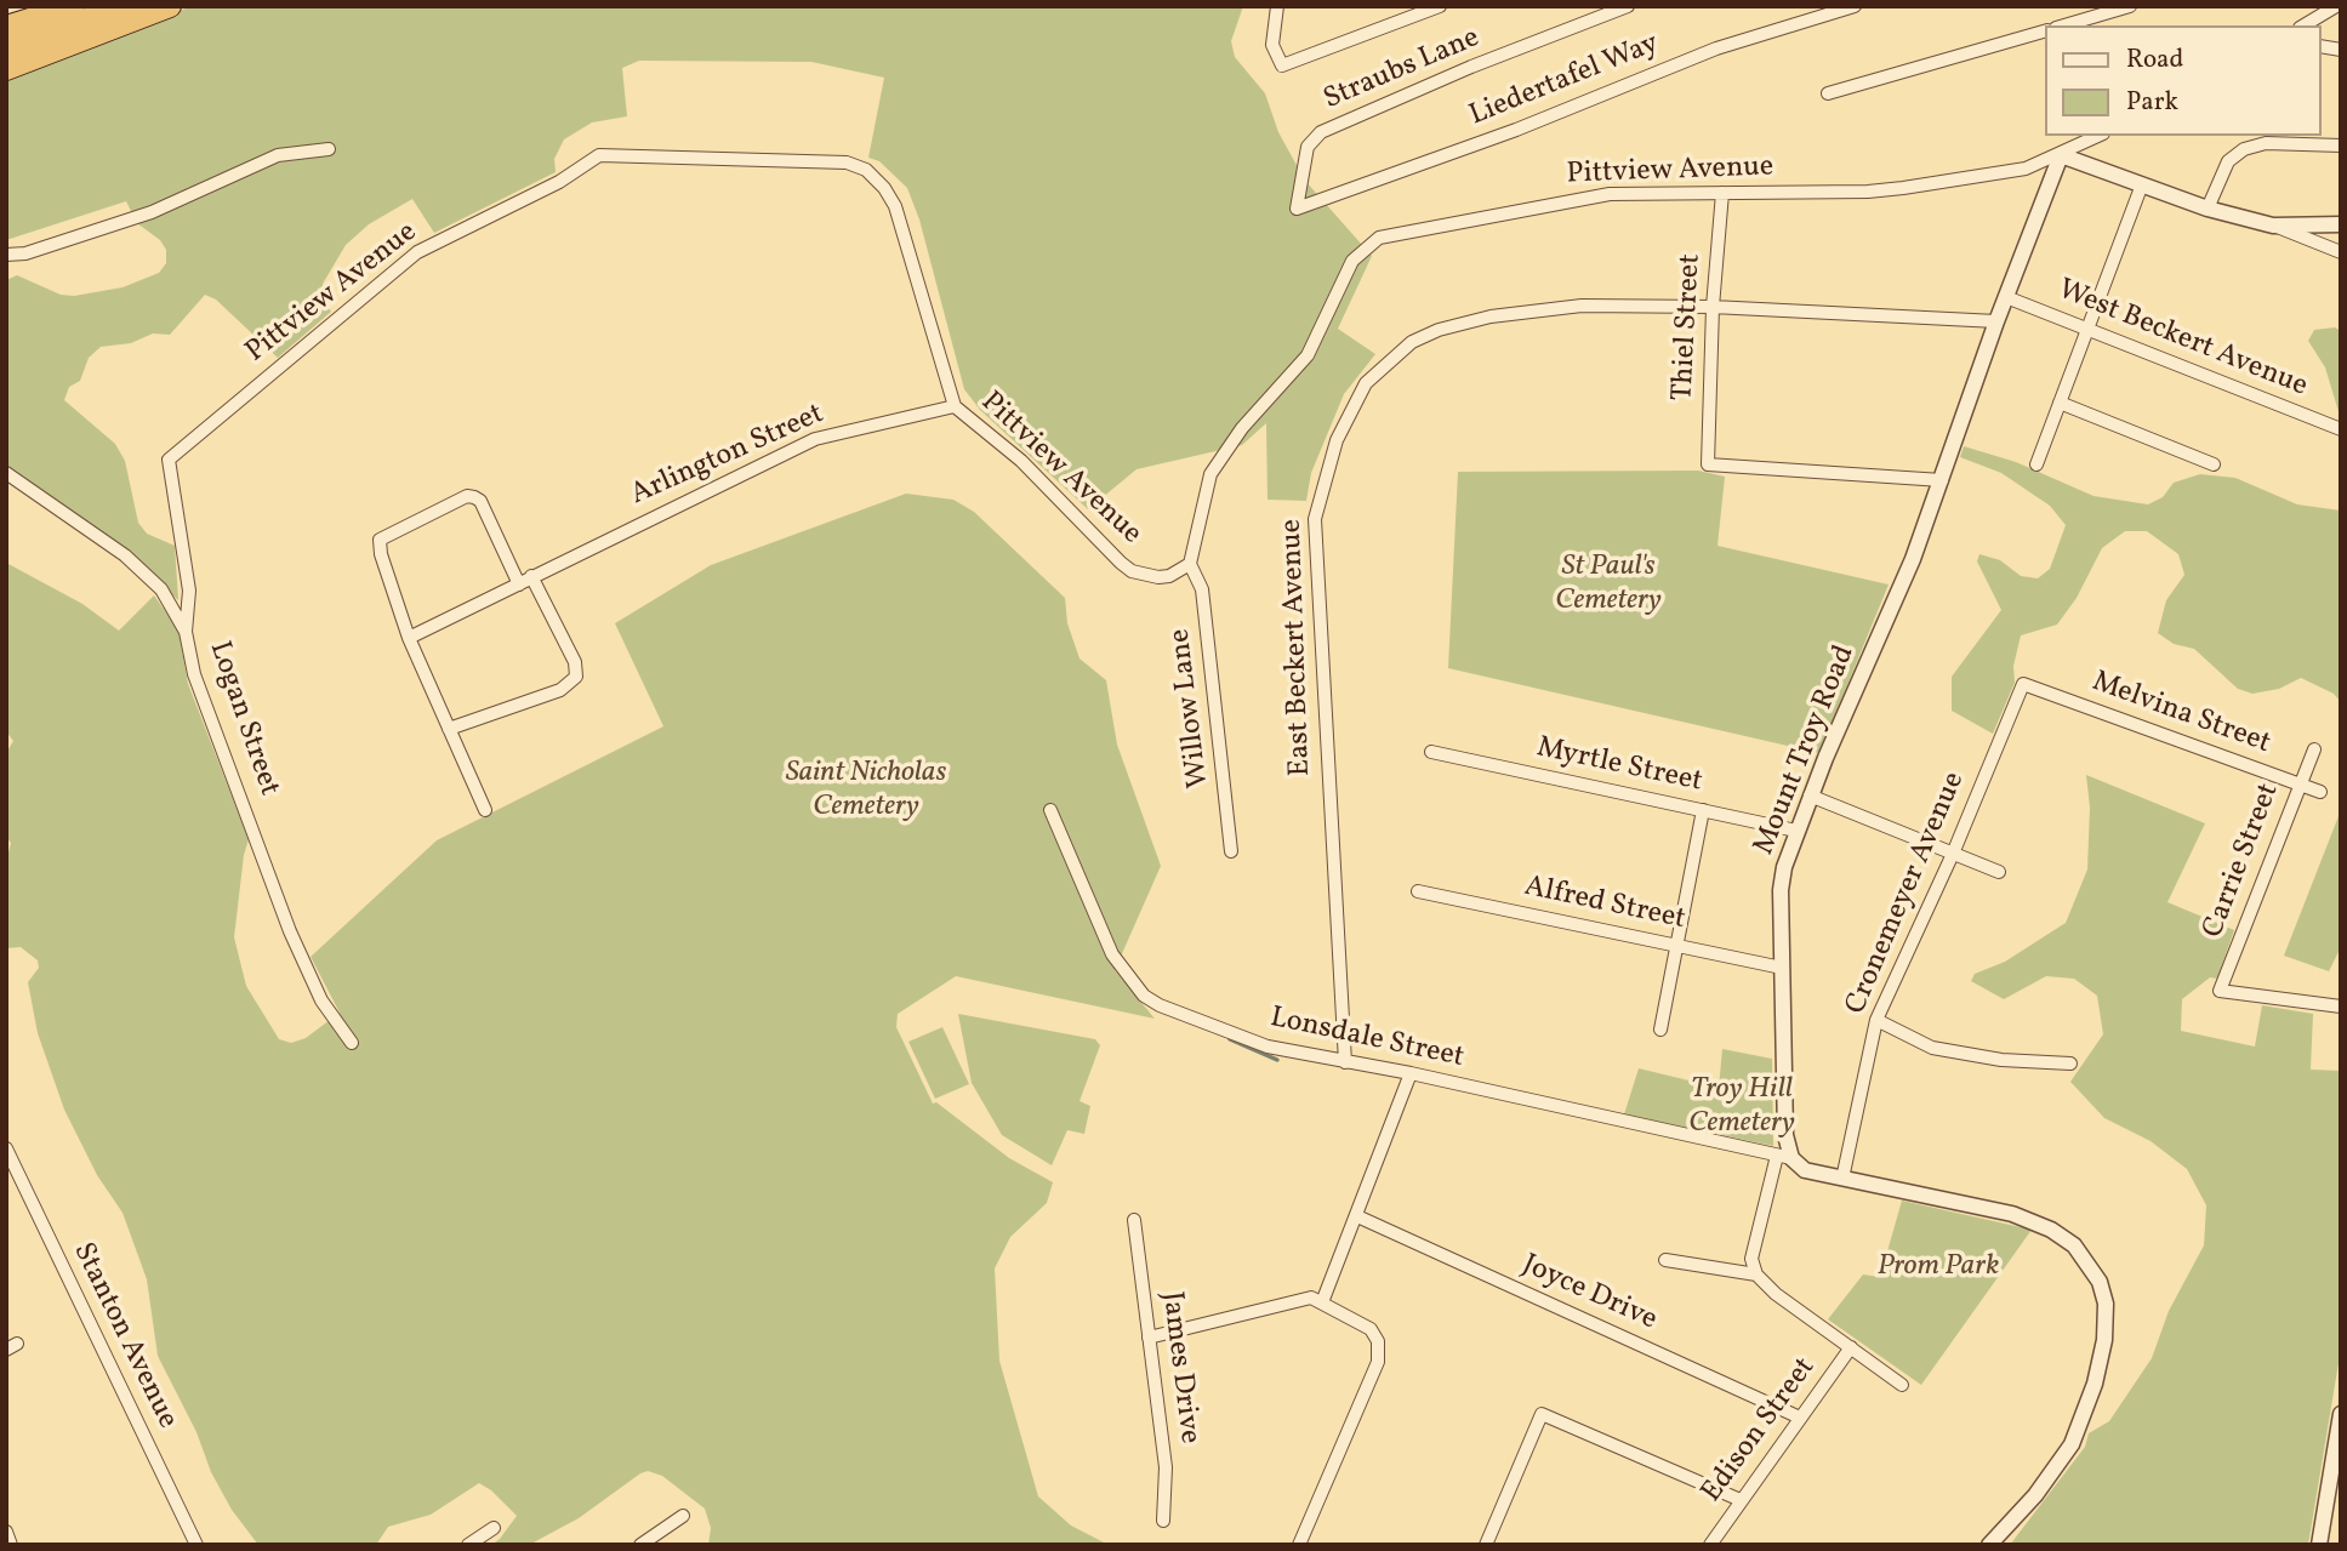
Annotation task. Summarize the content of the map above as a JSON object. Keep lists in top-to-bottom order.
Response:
{
  "streets": {
    "street": [
      "Straubs Lane",
      "Liedertafel Way",
      "Pittview Avenue",
      "Thiel Street",
      "West Beckert Avenue",
      "Arlington Street",
      "East Beckert Avenue",
      "Willow Lane",
      "Melvina Street",
      "Logan Street",
      "Mount Troy Road",
      "Myrtle Street",
      "Carrie Street",
      "Cronemeyer Avenue",
      "Alfred Street",
      "Lonsdale Street",
      "Joyce Drive",
      "Stanton Avenue",
      "James Drive",
      "Edison Street"
    ]
  },
  "crossings": [
    ["Straubs Lane", "Liedertafel Way"],
    ["Pittview Avenue", "Thiel Street"],
    ["Pittview Avenue", "Arlington Street"],
    ["Pittview Avenue", "Willow Lane"],
    ["Pittview Avenue", "Logan Street"],
    ["Pittview Avenue", "Mount Troy Road"],
    ["Thiel Street", "East Beckert Avenue"],
    ["Thiel Street", "Mount Troy Road"],
    ["West Beckert Avenue", "Mount Troy Road"],
    ["East Beckert Avenue", "Mount Troy Road"],
    ["East Beckert Avenue", "Lonsdale Street"],
    ["Melvina Street", "Carrie Street"],
    ["Melvina Street", "Cronemeyer Avenue"],
    ["Mount Troy Road", "Myrtle Street"],
    ["Mount Troy Road", "Alfred Street"],
    ["Mount Troy Road", "Lonsdale Street"],
    ["Joyce Drive", "Edison Street"]
  ],
  "parks": [
    "St Paul's Cemetery",
    "Saint Nicholas Cemetery",
    "Troy Hill Cemetery",
    "Prom Park"
  ],
  "legend": ["Road", "Park"]
}
